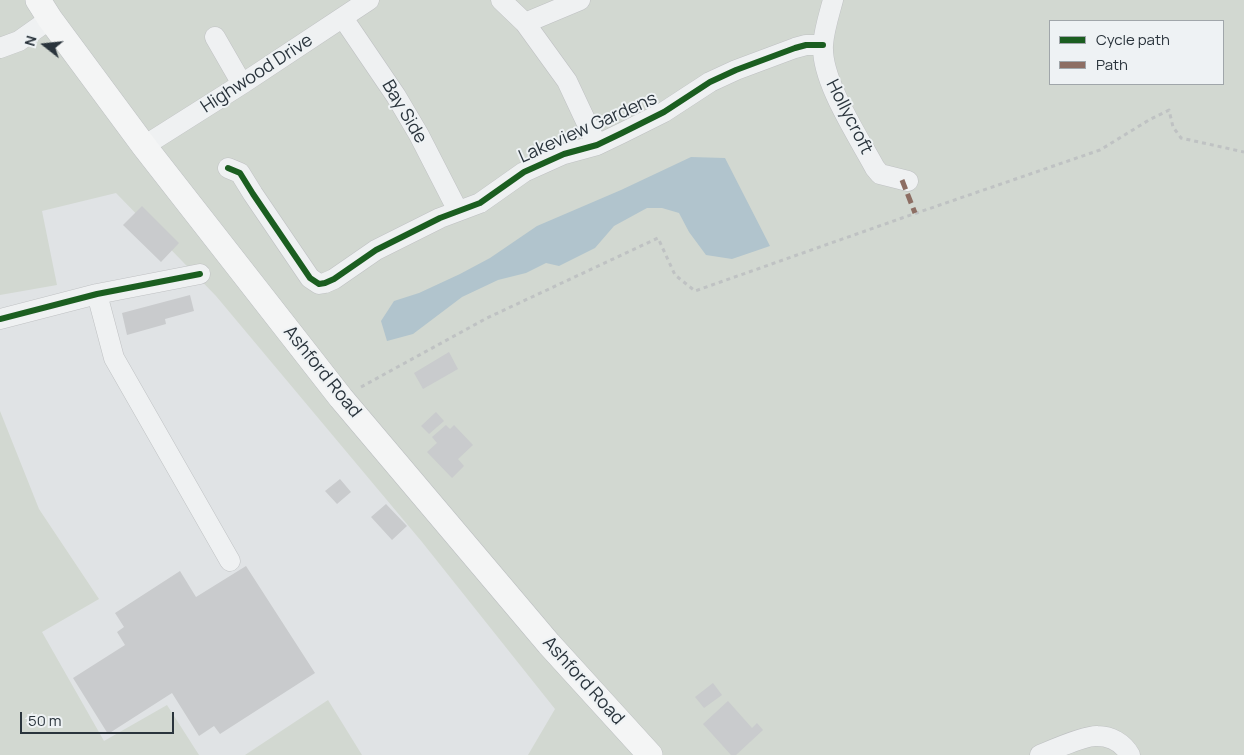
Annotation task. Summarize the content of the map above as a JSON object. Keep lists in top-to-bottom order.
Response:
{
  "streets": {
    "main road": ["Ashford Road"],
    "street": [
      "Highwood Drive",
      "Bay Side",
      "Hollycroft",
      "Lakeview Gardens"
    ]
  },
  "crossings": [
    ["Highwood Drive", "Bay Side"],
    ["Highwood Drive", "Ashford Road"],
    ["Bay Side", "Lakeview Gardens"],
    ["Hollycroft", "Lakeview Gardens"]
  ],
  "legend": ["Cycle path", "Path"],
  "scale_bar": "50 m",
  "north": "left"
}
